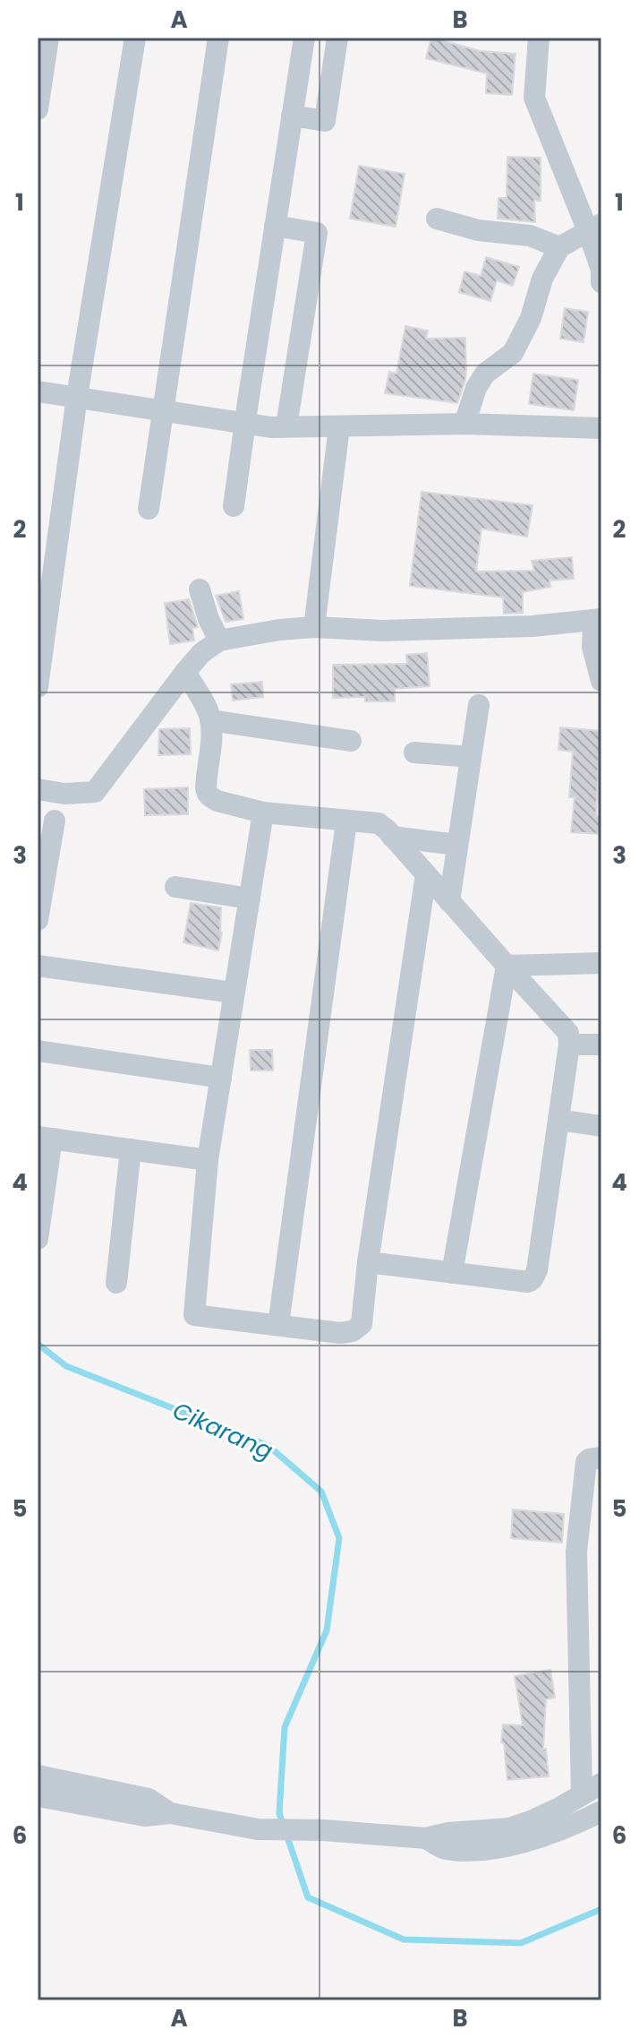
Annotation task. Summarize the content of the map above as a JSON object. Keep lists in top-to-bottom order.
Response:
{
  "water": ["Cikarang"],
  "grid": {
    "columns": ["A", "B"],
    "rows": [
      "1",
      "2",
      "3",
      "4",
      "5",
      "6"
    ]
  }
}
